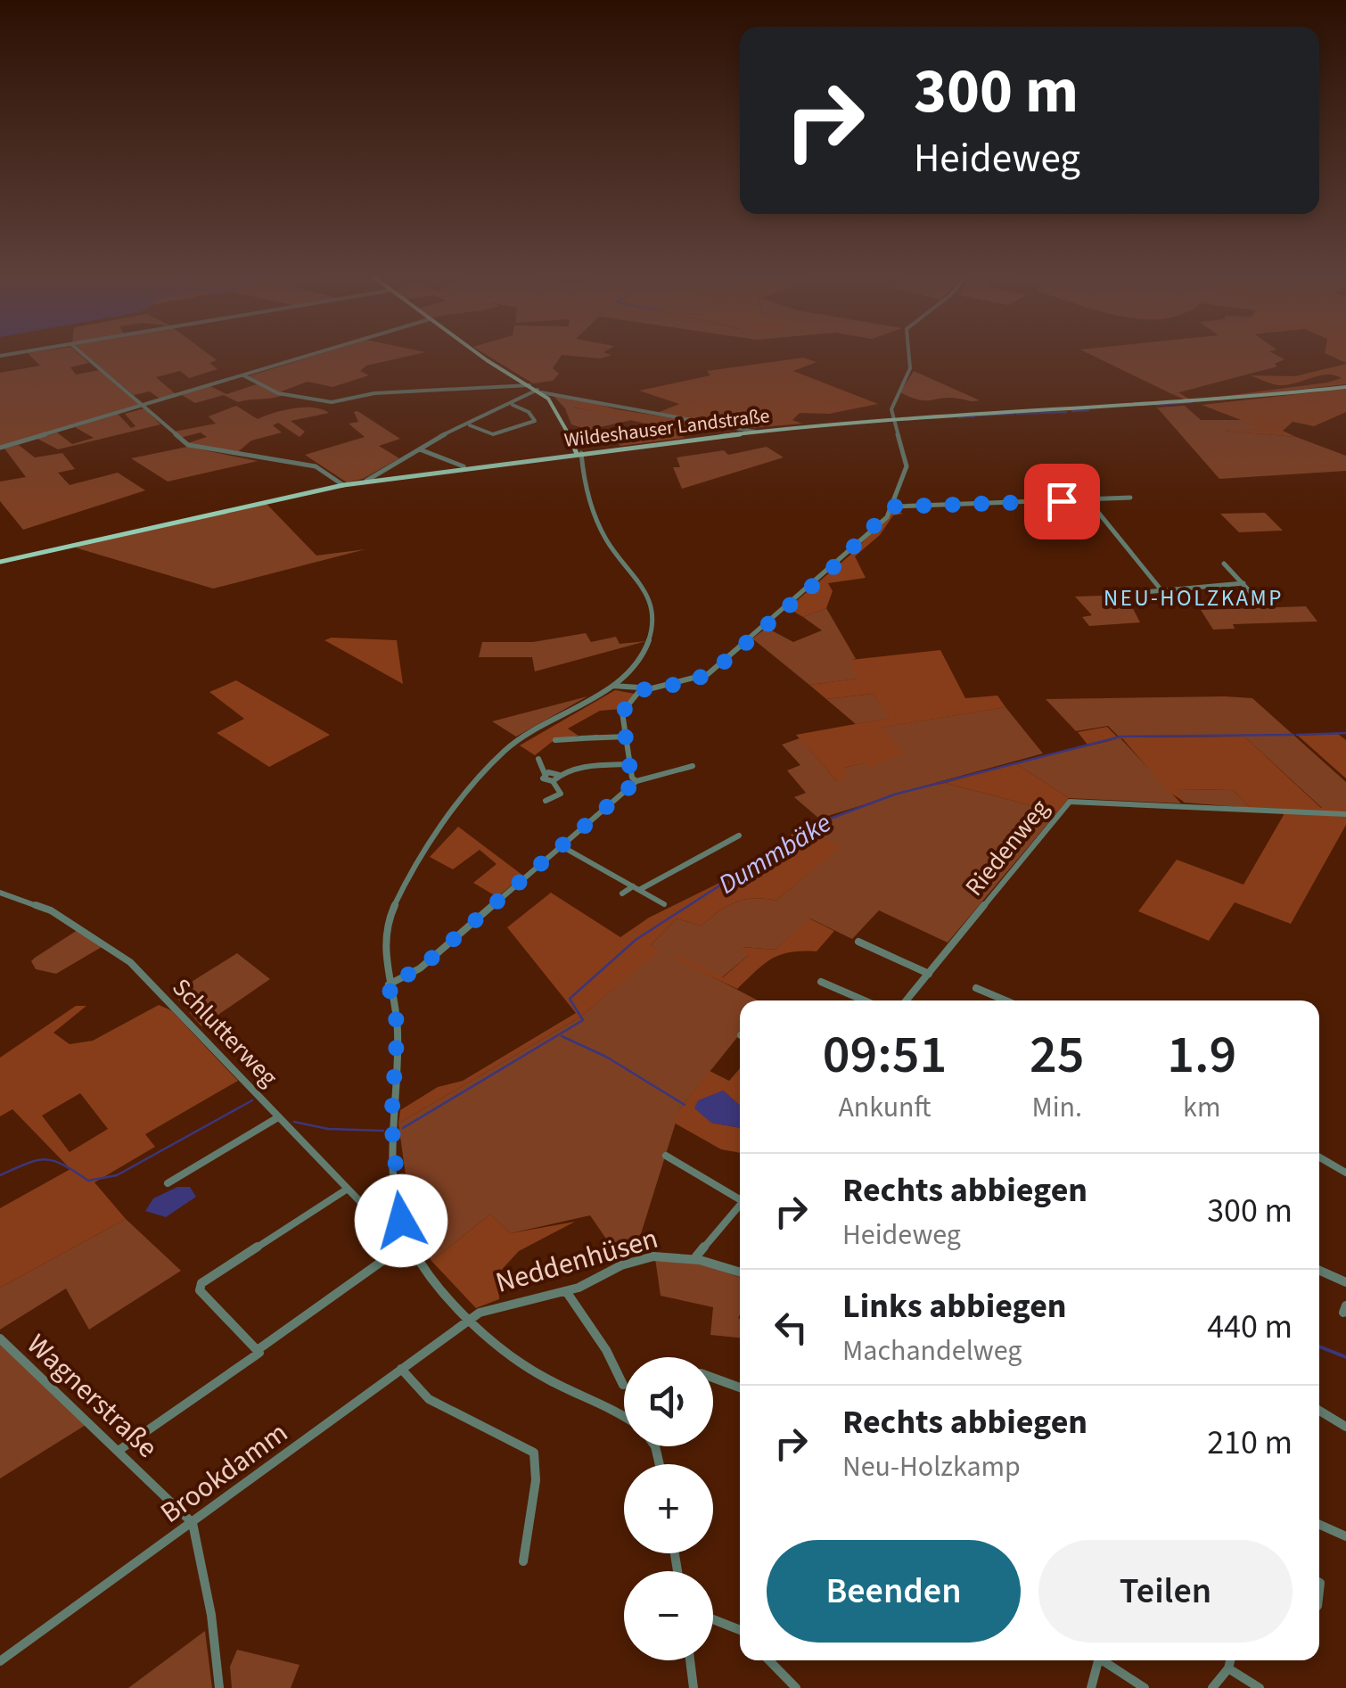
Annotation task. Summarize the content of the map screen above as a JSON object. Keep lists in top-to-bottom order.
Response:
{
  "streets": {
    "main road": ["Wildeshauser Landstraße"],
    "street": [
      "Riedenweg",
      "Schlutterweg",
      "Neddenhüsen",
      "Wagnerstraße",
      "Brookdamm"
    ]
  },
  "crossings": [
    ["Neddenhüsen", "Brookdamm"],
    ["Wagnerstraße", "Brookdamm"]
  ],
  "districts": ["NEU-HOLZKAMP"],
  "water": ["Dummbäke"],
  "page": {
    "turn": ["300 m", "Heideweg"],
    "eta": [
      "09:51",
      "Ankunft",
      "25",
      "Min.",
      "1.9",
      "km"
    ],
    "list": [
      {
        "name": "Rechts abbiegen",
        "note": "Heideweg",
        "value": "300 m"
      },
      {
        "name": "Links abbiegen",
        "note": "Machandelweg",
        "value": "440 m"
      },
      {
        "name": "Rechts abbiegen",
        "note": "Neu-Holzkamp",
        "value": "210 m"
      }
    ],
    "map_buttons": ["+", "−"],
    "buttons": ["Beenden", "Teilen"]
  }
}
